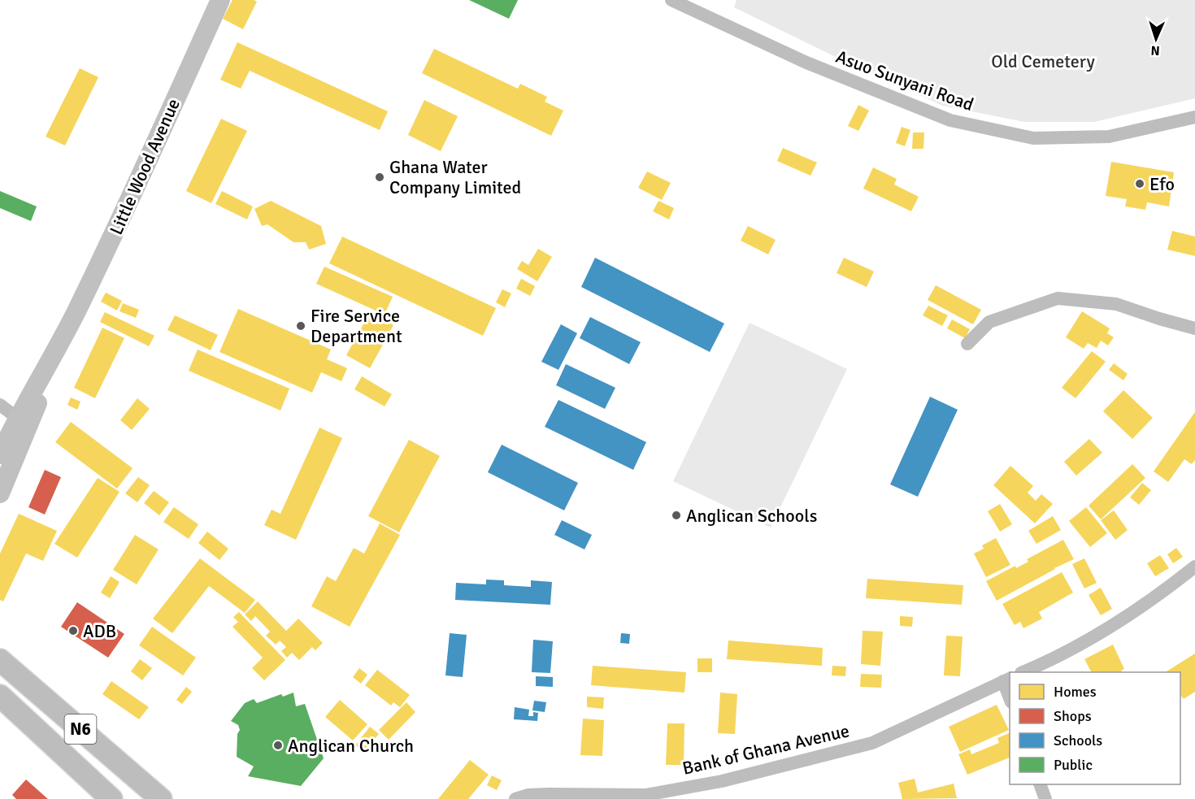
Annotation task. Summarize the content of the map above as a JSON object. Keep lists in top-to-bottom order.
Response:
{
  "streets": {
    "main road": ["N6"],
    "street": ["Asuo Sunyani Road", "Little Wood Avenue", "Bank of Ghana Avenue"]
  },
  "parks": ["Old Cemetery"],
  "places": [
    "Ghana Water Company Limited",
    "Efo",
    "Fire Service Department",
    "Anglican Schools",
    "ADB",
    "Anglican Church"
  ],
  "legend": [
    "Homes",
    "Shops",
    "Schools",
    "Public"
  ],
  "north": "bottom"
}
